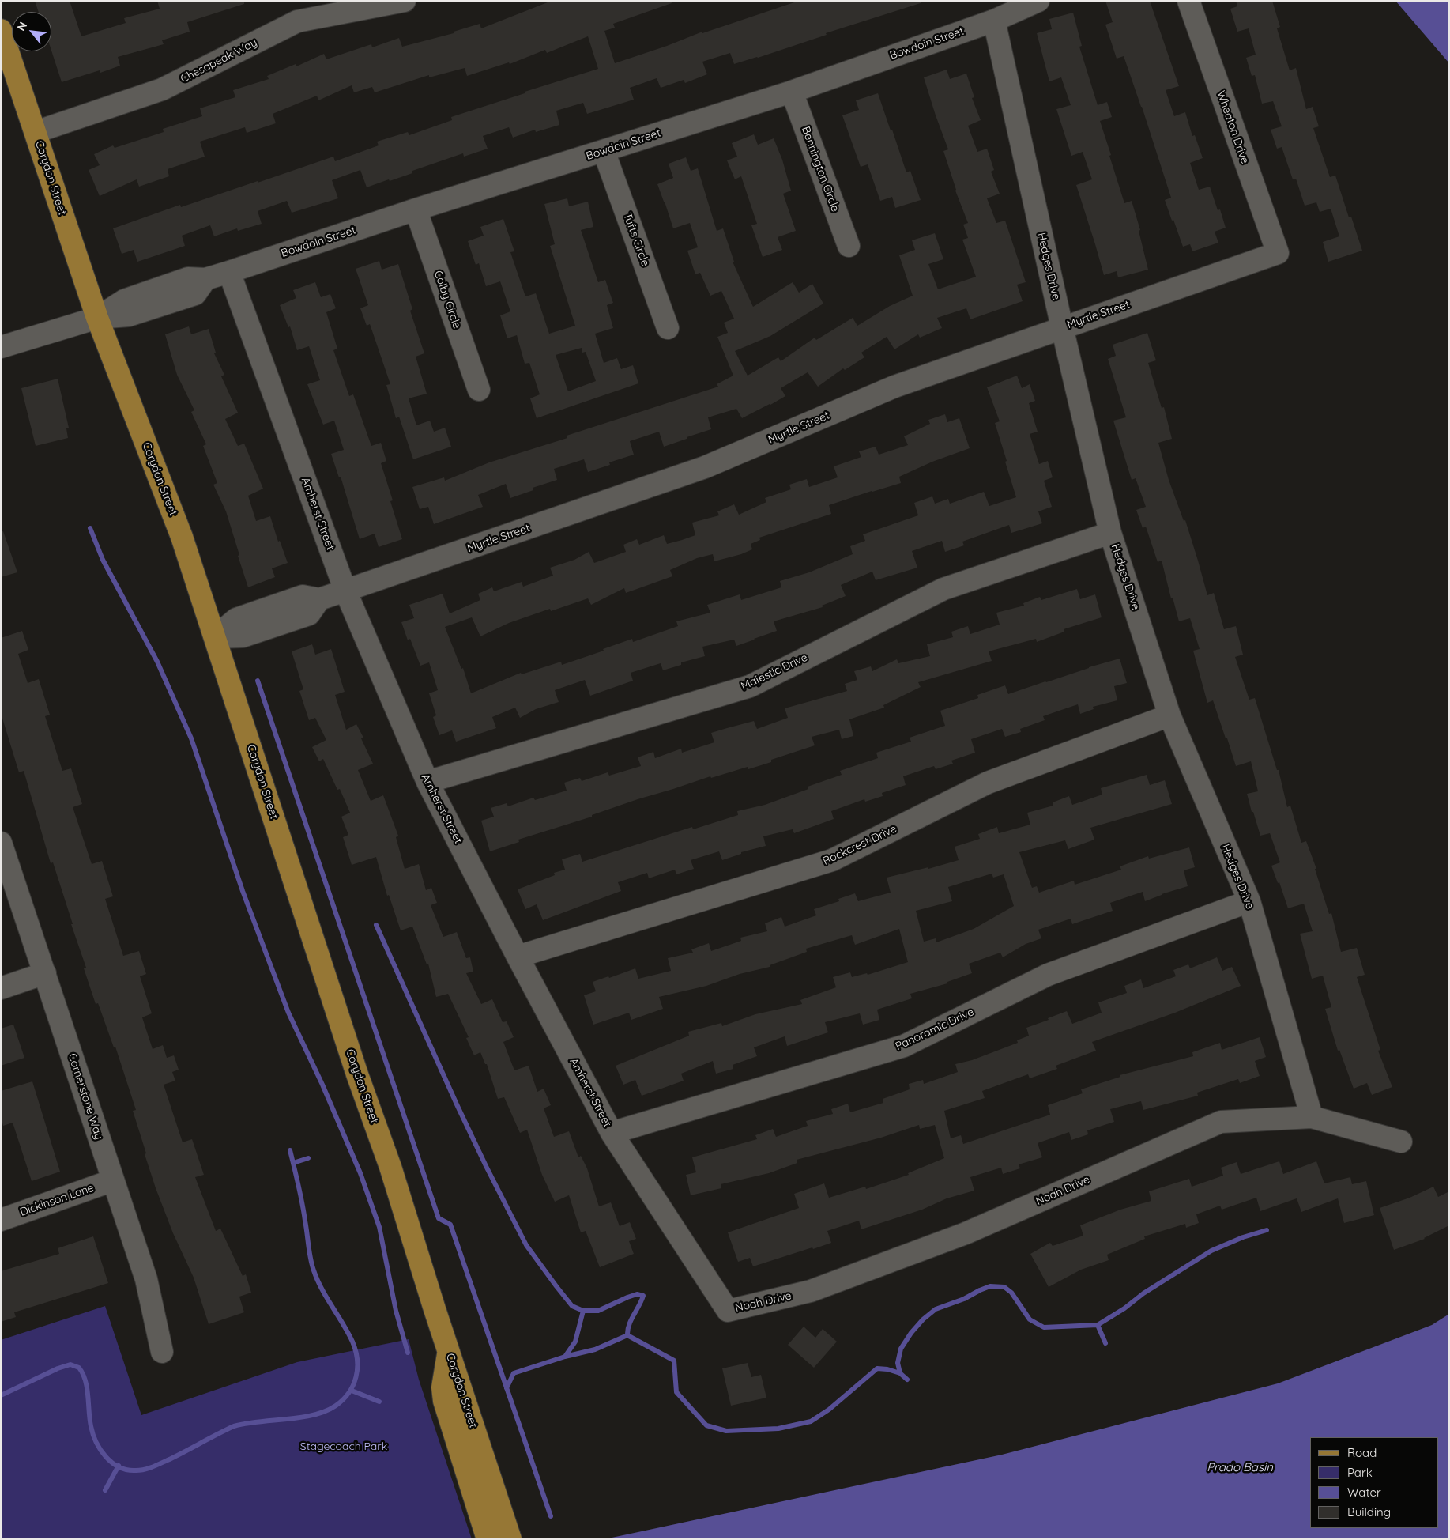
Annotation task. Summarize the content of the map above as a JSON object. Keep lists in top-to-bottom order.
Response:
{
  "streets": {
    "main road": ["Corydon Street"],
    "street": [
      "Bowdoin Street",
      "Chesapeak Way",
      "Wheaton Drive",
      "Bennington Circle",
      "Tufts Circle",
      "Hedges Drive",
      "Colby Circle",
      "Myrtle Street",
      "Amherst Street",
      "Majestic Drive",
      "Rockcrest Drive",
      "Panoramic Drive",
      "Cornerstone Way",
      "Noah Drive",
      "Dickinson Lane"
    ]
  },
  "crossings": [
    ["Bowdoin Street", "Bennington Circle"],
    ["Bowdoin Street", "Corydon Street"],
    ["Bowdoin Street", "Tufts Circle"],
    ["Bowdoin Street", "Hedges Drive"],
    ["Bowdoin Street", "Colby Circle"],
    ["Bowdoin Street", "Amherst Street"],
    ["Chesapeak Way", "Corydon Street"],
    ["Wheaton Drive", "Myrtle Street"],
    ["Corydon Street", "Myrtle Street"],
    ["Hedges Drive", "Myrtle Street"],
    ["Hedges Drive", "Majestic Drive"],
    ["Hedges Drive", "Rockcrest Drive"],
    ["Hedges Drive", "Panoramic Drive"],
    ["Hedges Drive", "Noah Drive"],
    ["Myrtle Street", "Amherst Street"],
    ["Amherst Street", "Majestic Drive"],
    ["Amherst Street", "Rockcrest Drive"],
    ["Amherst Street", "Panoramic Drive"],
    ["Amherst Street", "Noah Drive"],
    ["Cornerstone Way", "Dickinson Lane"]
  ],
  "water": ["Prado Basin"],
  "parks": ["Stagecoach Park"],
  "legend": [
    "Road",
    "Park",
    "Water",
    "Building"
  ],
  "north": "top left"
}
